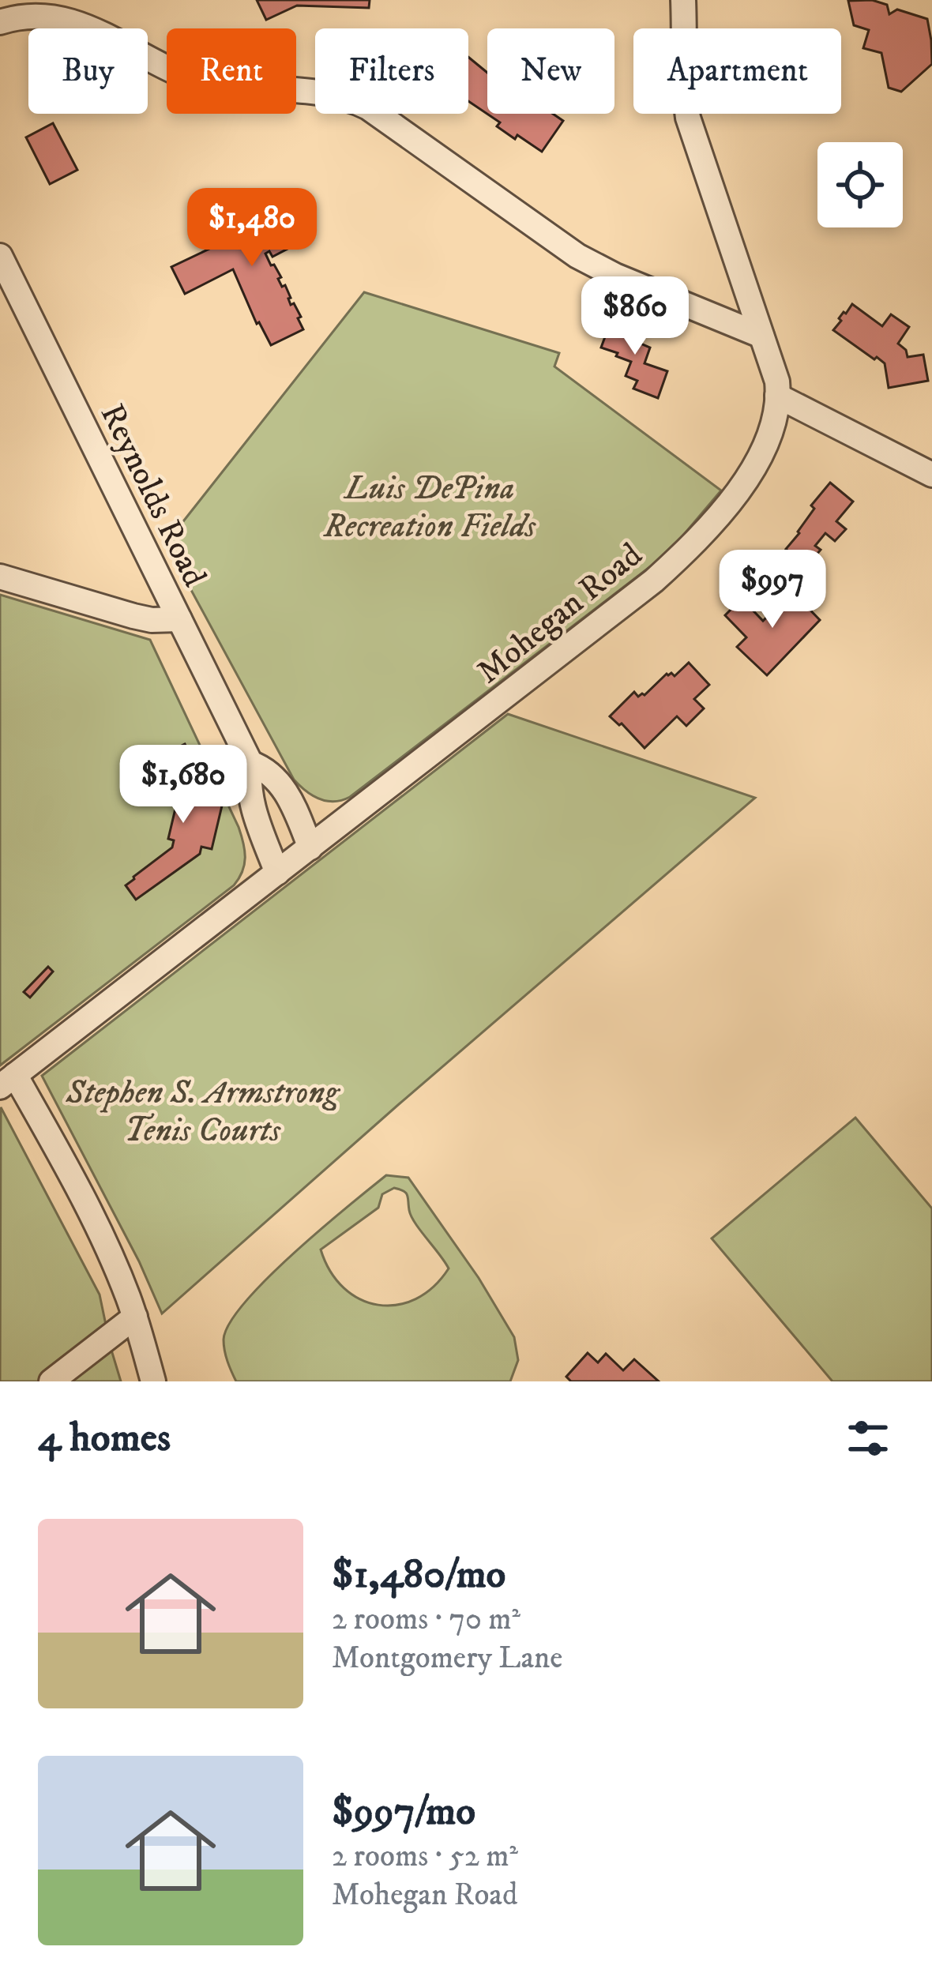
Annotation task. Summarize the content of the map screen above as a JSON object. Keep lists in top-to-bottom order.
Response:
{
  "streets": {
    "street": ["Reynolds Road", "Mohegan Road"]
  },
  "crossings": [
    ["Reynolds Road", "Mohegan Road"]
  ],
  "parks": ["Luis DePina Recreation Fields", "Stephen S. Armstrong Tenis Courts"],
  "page": {
    "chip": [
      "Buy",
      "Rent",
      "Filters",
      "New",
      "Apartment"
    ],
    "price": [
      "$1,480",
      "$860",
      "$997",
      "$1,680"
    ],
    "heading": "4 homes",
    "list": [
      {
        "name": "$1,480/mo",
        "note": "2 rooms · 70 m² · Montgomery Lane"
      },
      {
        "name": "$997/mo",
        "note": "2 rooms · 52 m² · Mohegan Road"
      }
    ]
  }
}
